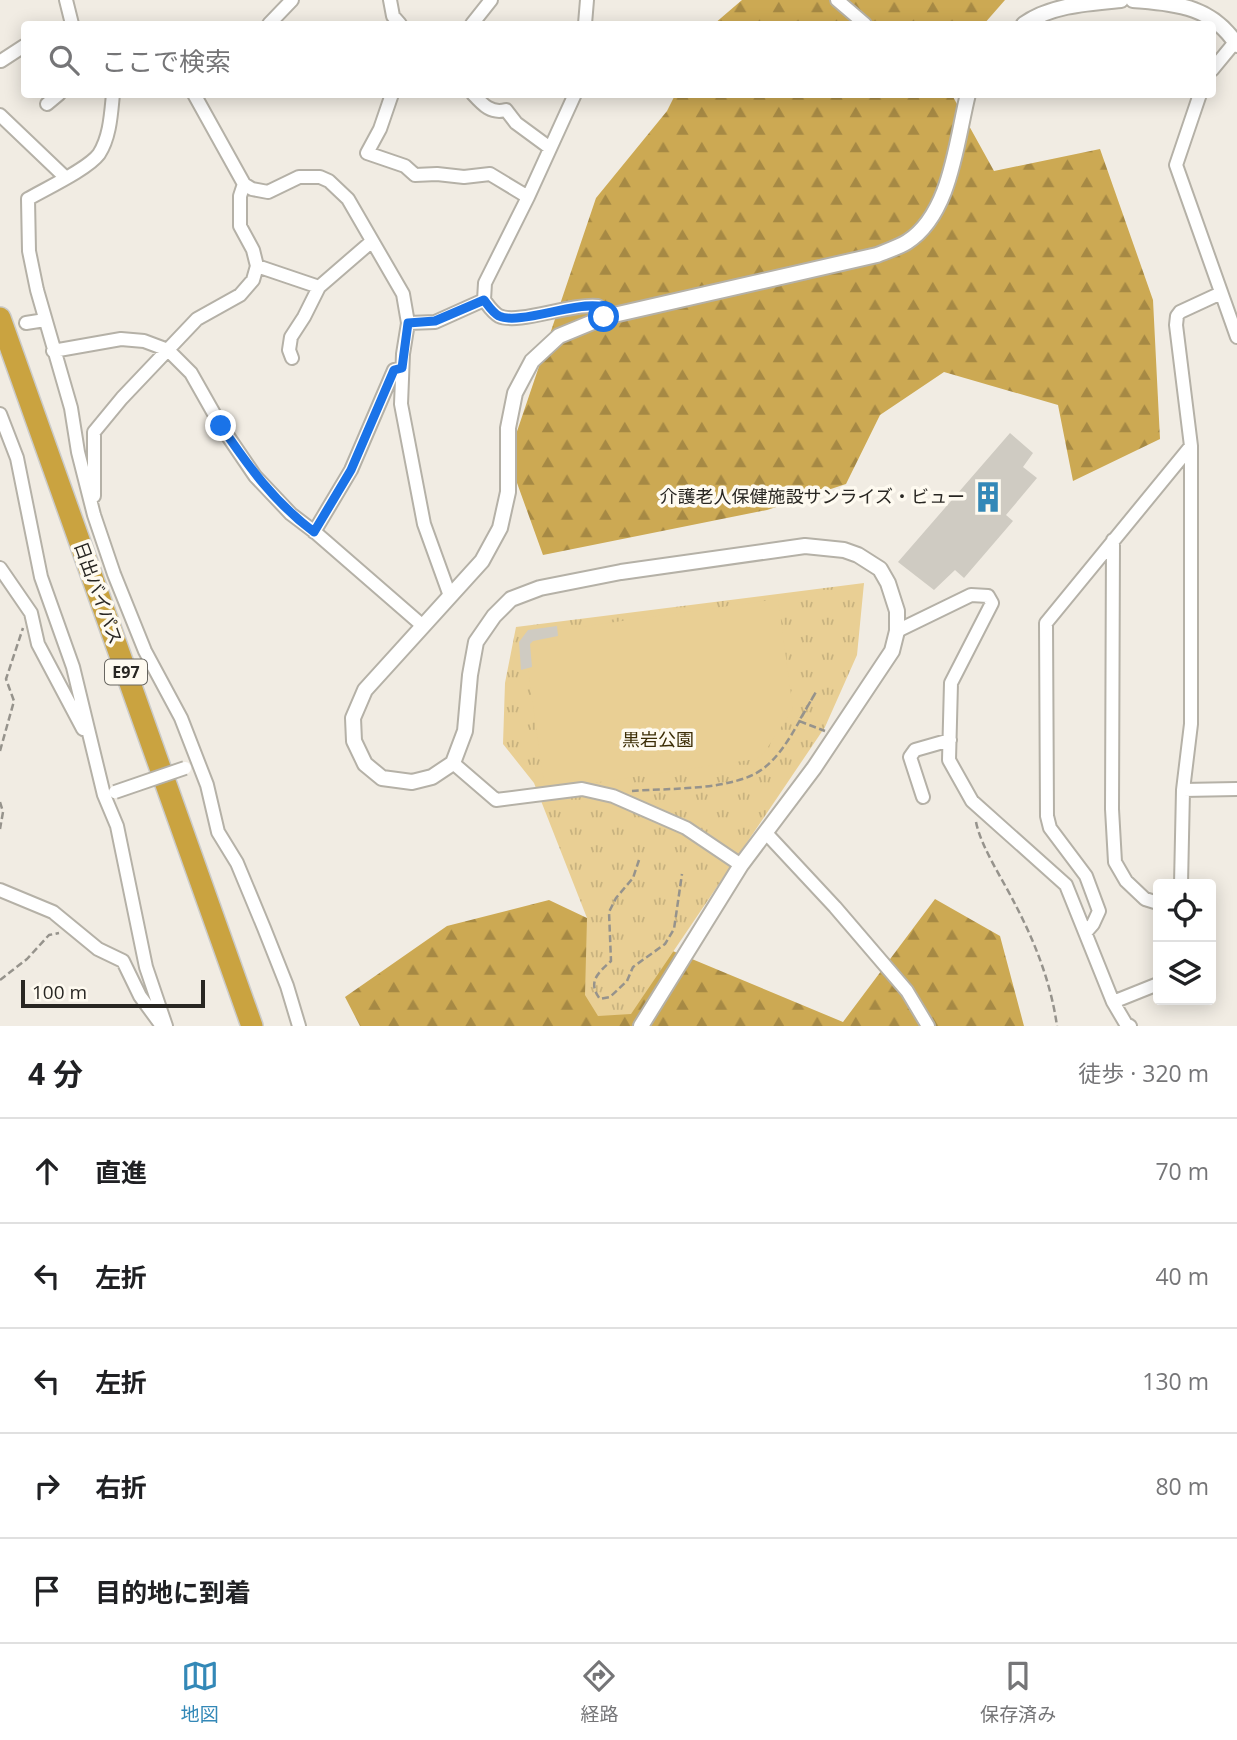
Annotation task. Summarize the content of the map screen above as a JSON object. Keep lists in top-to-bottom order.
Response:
{
  "streets": {
    "highway": ["日出バイパス", "E97"]
  },
  "parks": ["黒岩公園"],
  "places": {
    "building": ["介護老人保健施設サンライズ・ビュー"]
  },
  "scale_bar": "100 m",
  "page": {
    "search": "ここで検索",
    "scale": "100 m",
    "heading": ["4 分", "徒歩 · 320 m"],
    "list": [
      ["直進", "70 m"],
      ["左折", "40 m"],
      ["左折", "130 m"],
      ["右折", "80 m"],
      "目的地に到着"
    ],
    "nav": ["地図", "経路", "保存済み"]
  }
}
